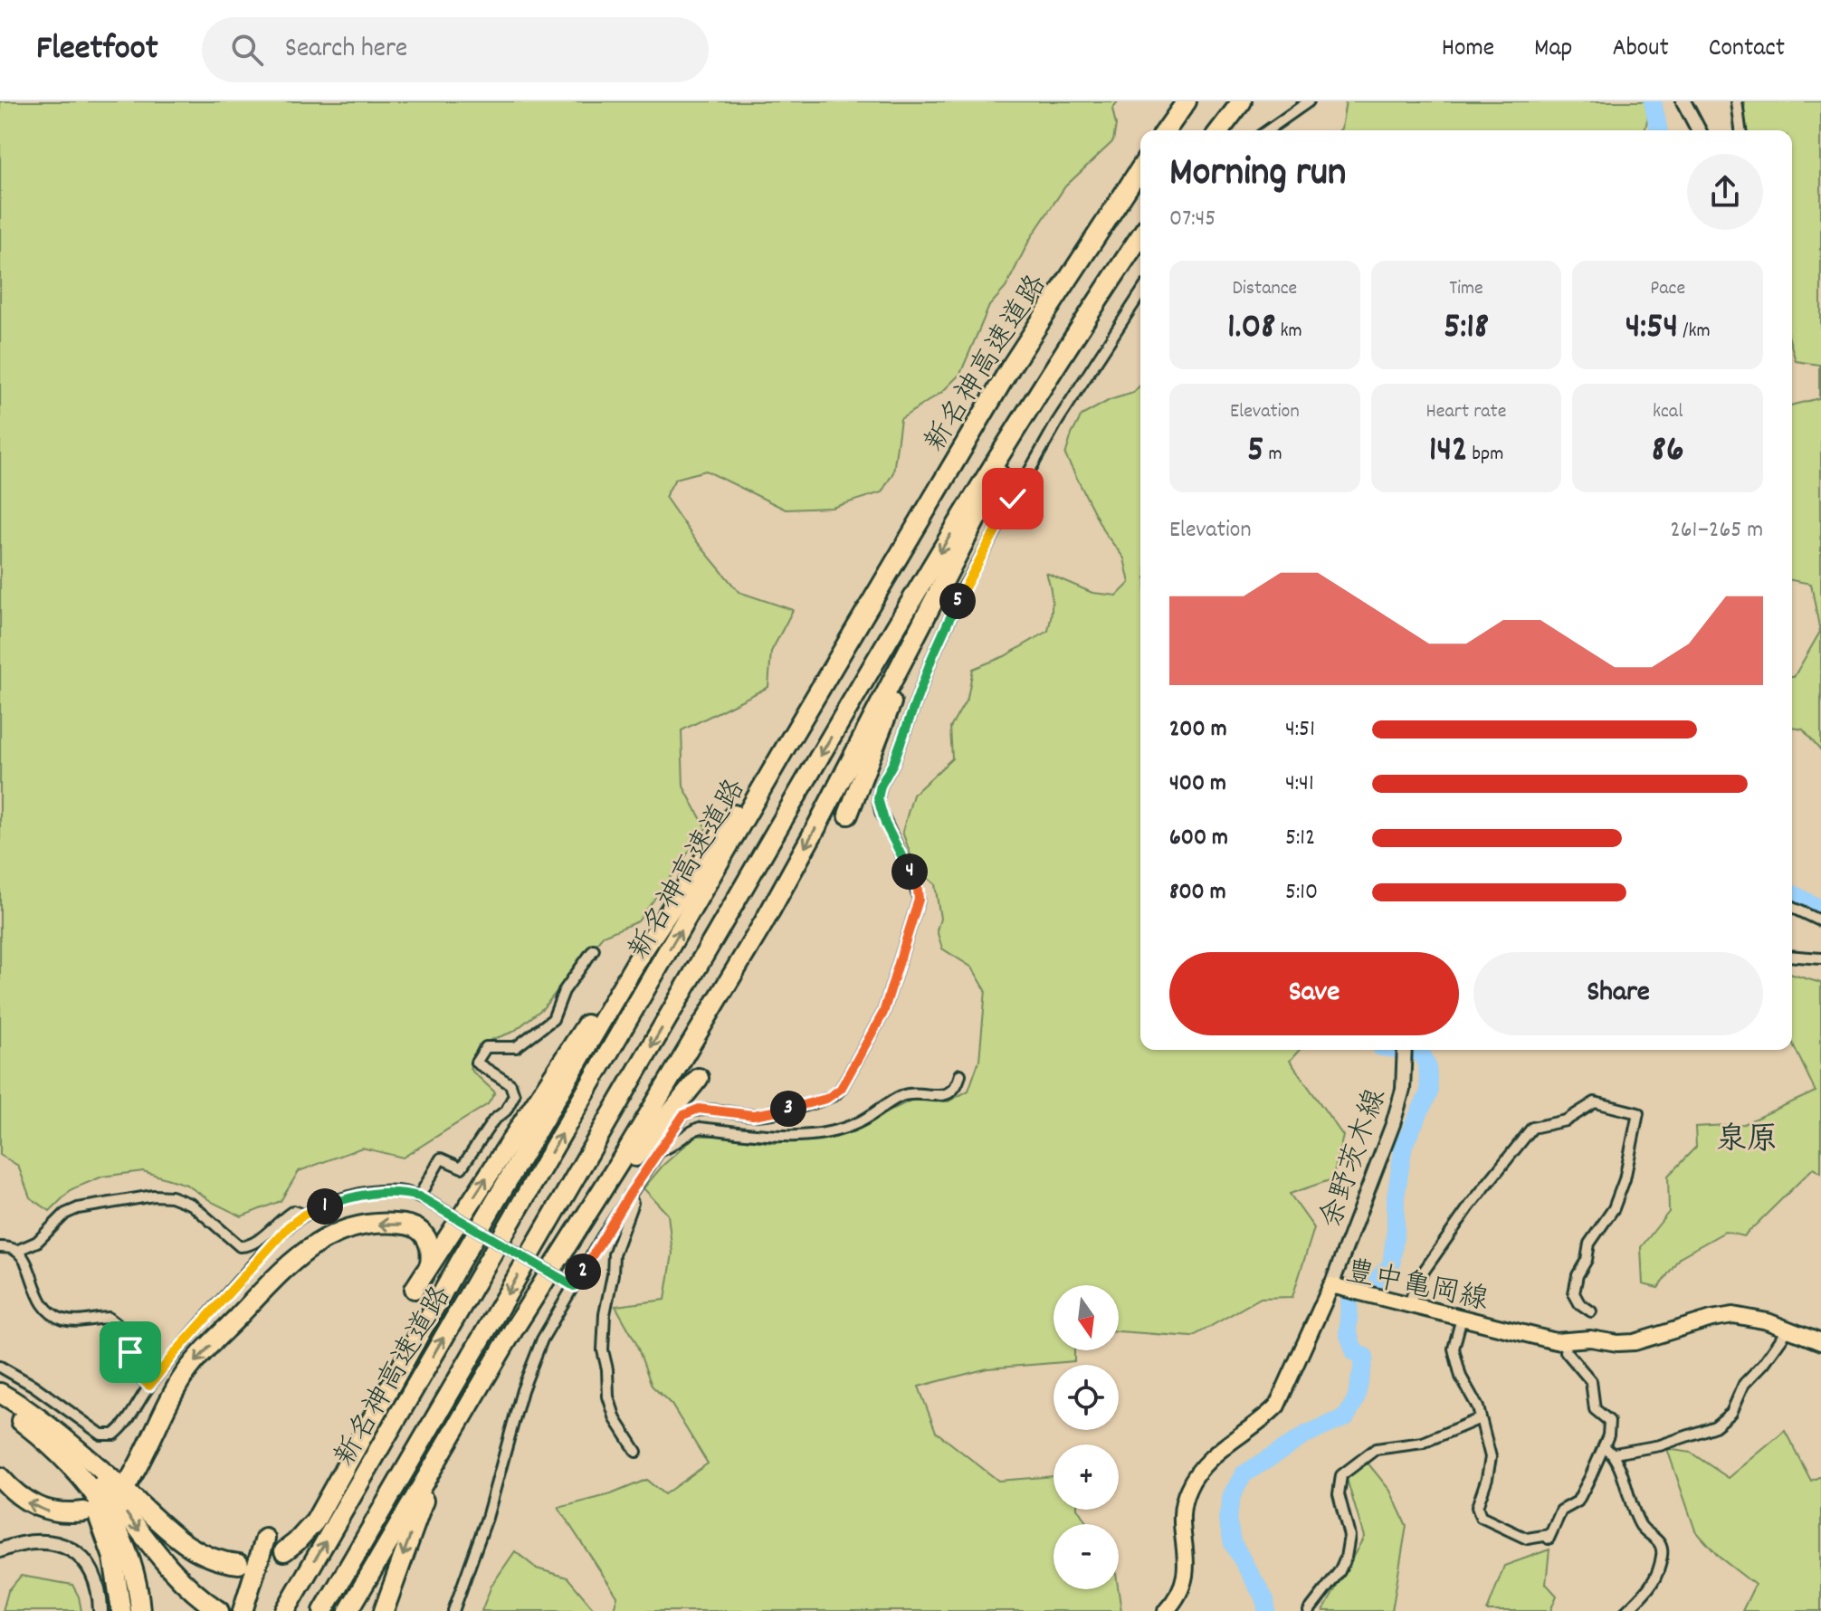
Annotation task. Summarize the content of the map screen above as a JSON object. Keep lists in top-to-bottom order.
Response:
{
  "streets": {
    "highway": ["新名神高速道路"],
    "main road": ["余野茨木線", "豊中亀岡線"]
  },
  "crossings": [
    ["余野茨木線", "豊中亀岡線"]
  ],
  "districts": ["泉原"],
  "north": "bottom",
  "page": {
    "header": "Fleetfoot",
    "search": "Search here",
    "nav": [
      "Home",
      "Map",
      "About",
      "Contact"
    ],
    "heading": ["Morning run", "07:45"],
    "stats": [
      ["Distance", "1.08 km"],
      ["Time", "5:18"],
      ["Pace", "4:54 /km"],
      ["Elevation", "5 m"],
      ["Heart rate", "142 bpm"],
      ["kcal", "86"]
    ],
    "chart": ["Elevation", "261–265 m"],
    "pins": [
      "5",
      "4",
      "3",
      "1",
      "2"
    ],
    "list": [
      {
        "name": "200 m",
        "note": "4:51"
      },
      {
        "name": "400 m",
        "note": "4:41"
      },
      {
        "name": "600 m",
        "note": "5:12"
      },
      {
        "name": "800 m",
        "note": "5:10"
      }
    ],
    "buttons": ["Save", "Share"],
    "map_buttons": ["+", "−"]
  }
}
